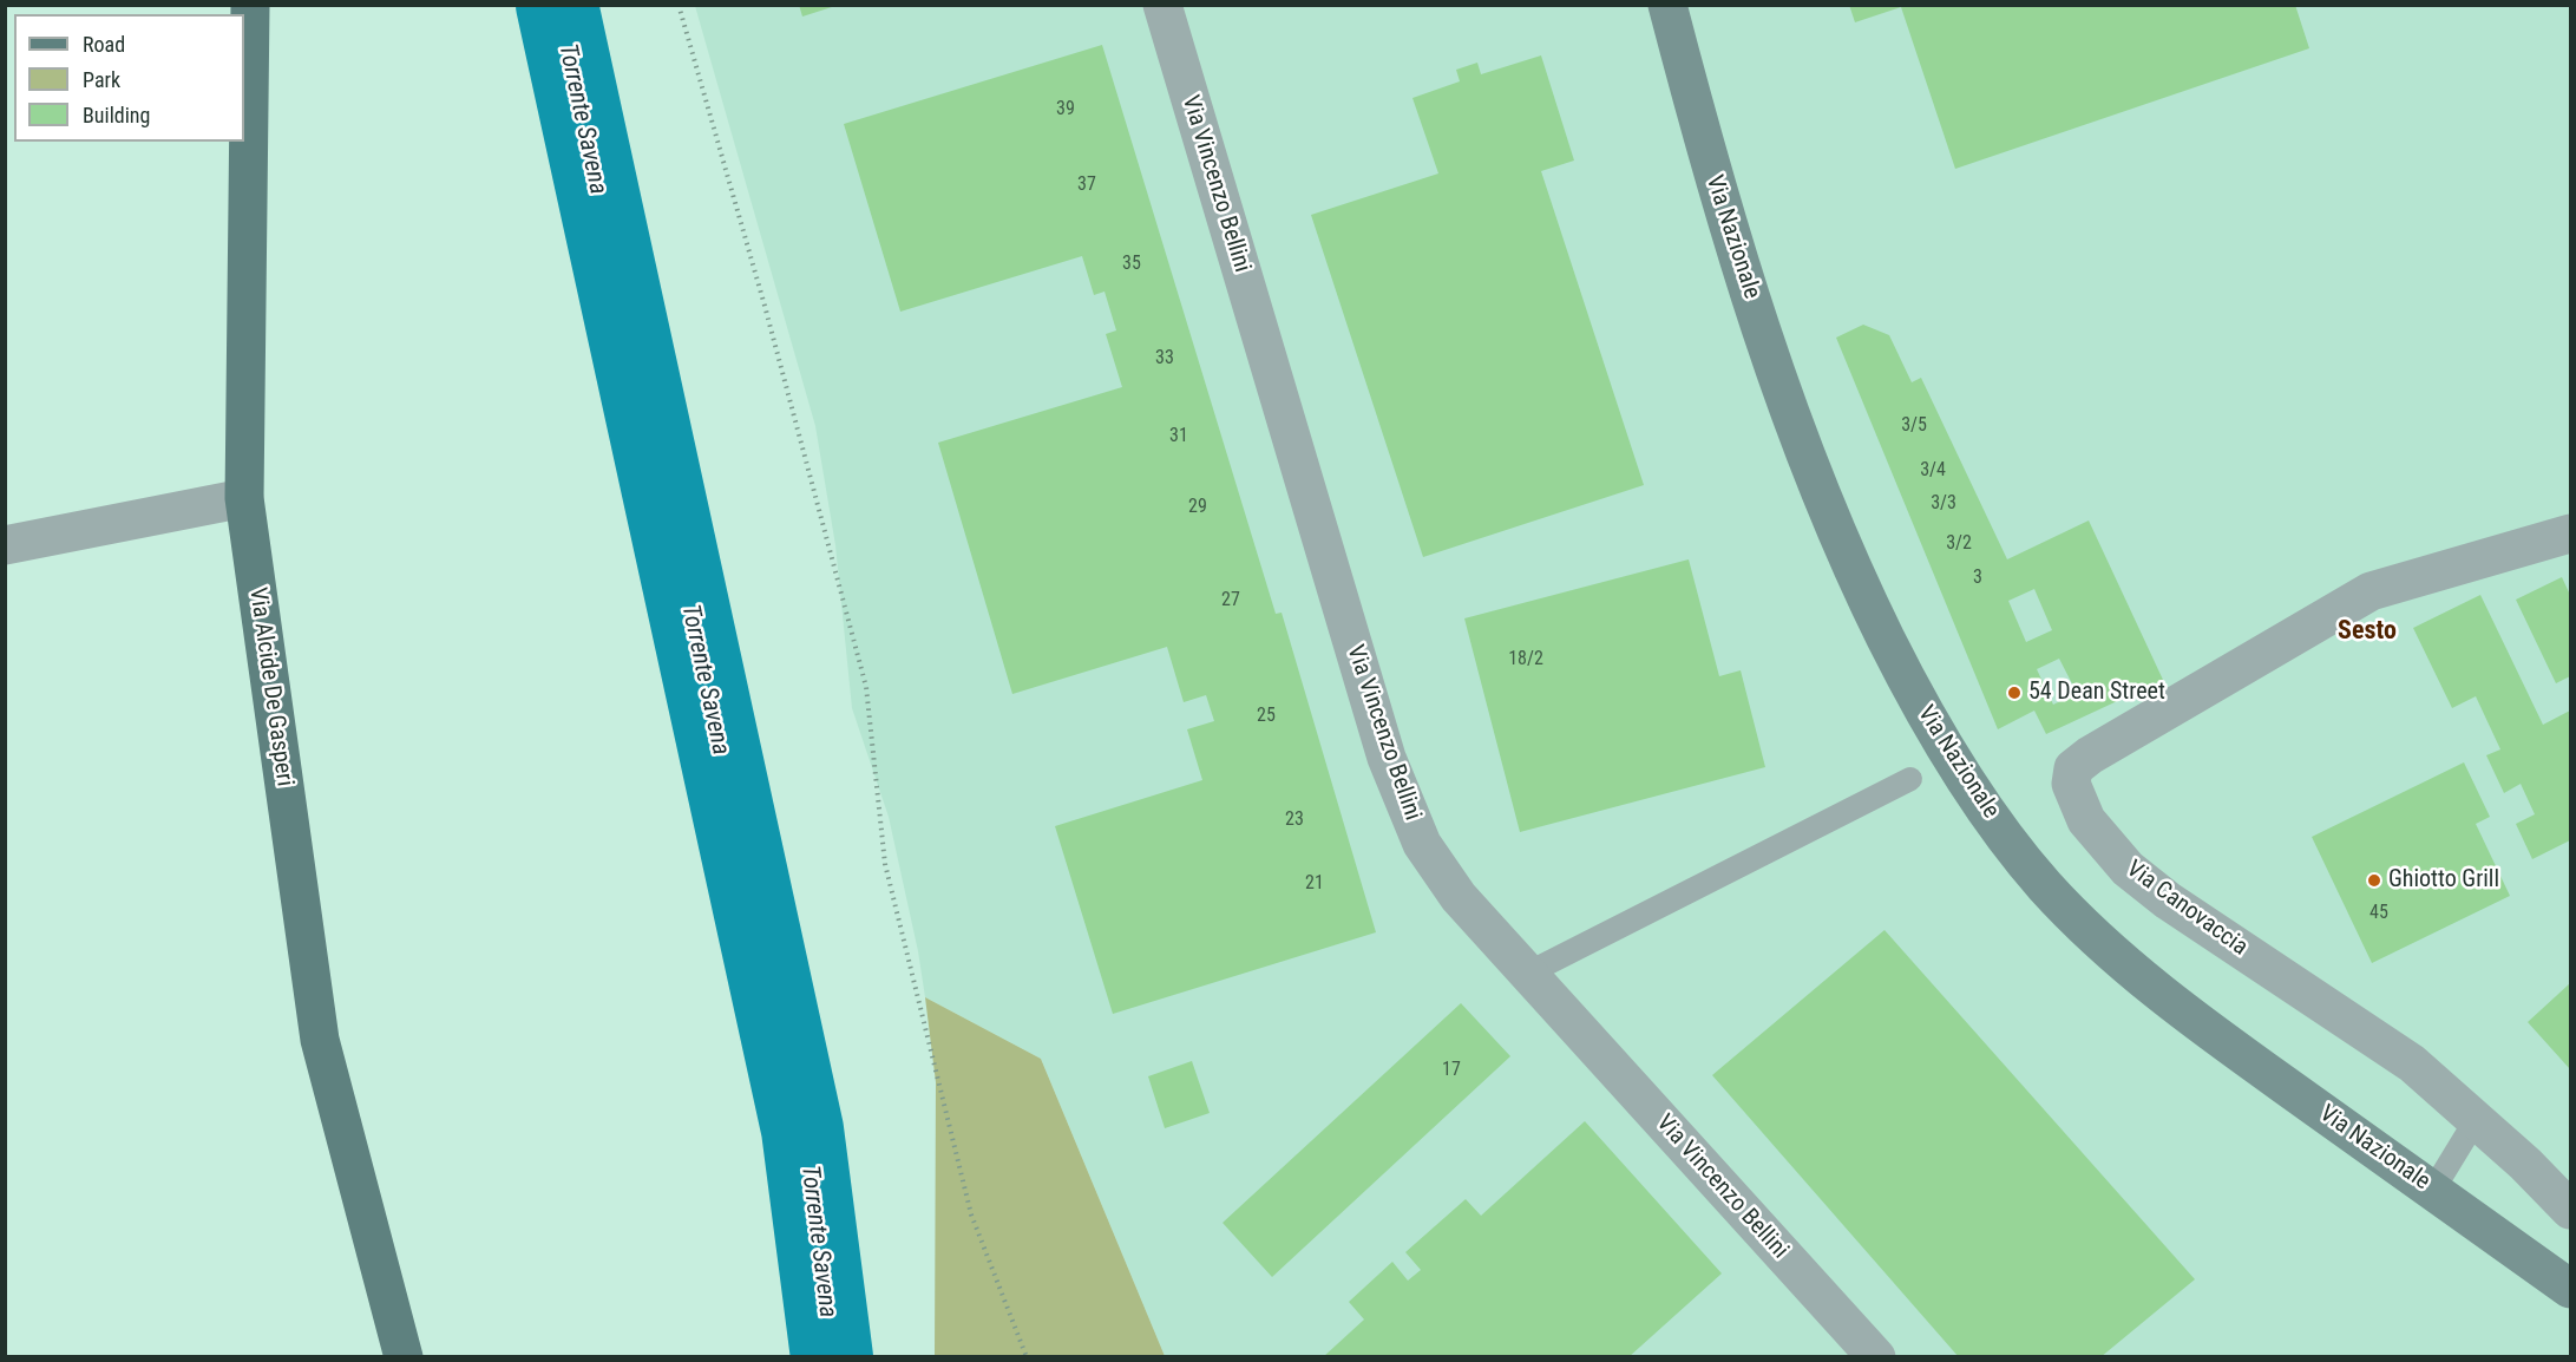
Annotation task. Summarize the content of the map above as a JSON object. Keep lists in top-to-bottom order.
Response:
{
  "streets": {
    "main road": ["Via Nazionale", "Via Alcide De Gasperi"],
    "street": ["Via Vincenzo Bellini", "Via Canovaccia"]
  },
  "districts": ["Sesto"],
  "water": ["Torrente Savena"],
  "places": ["54 Dean Street", "Ghiotto Grill"],
  "house_numbers": [
    "39",
    "37",
    "35",
    "33",
    "3/5",
    "31",
    "3/4",
    "3/3",
    "29",
    "3/2",
    "3",
    "27",
    "18/2",
    "25",
    "23",
    "21",
    "45",
    "17"
  ],
  "legend": ["Road", "Park", "Building"]
}
